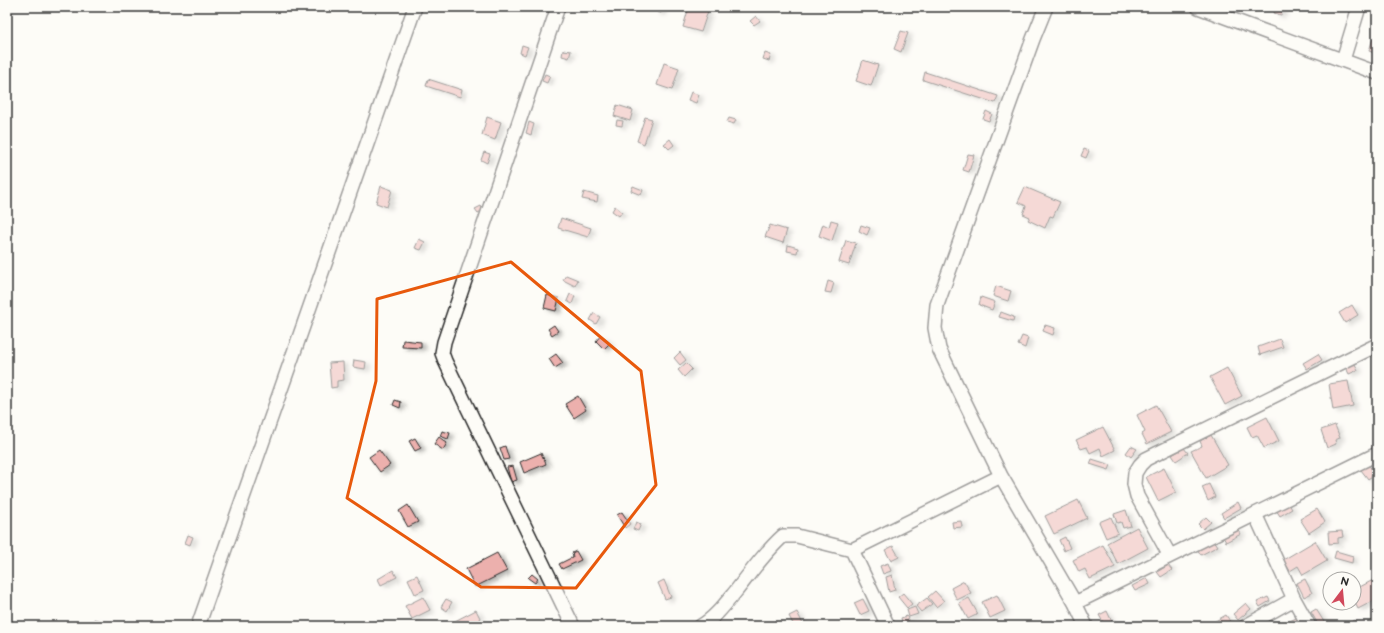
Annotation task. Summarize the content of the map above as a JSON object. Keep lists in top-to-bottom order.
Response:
{
  "north": "top"
}
